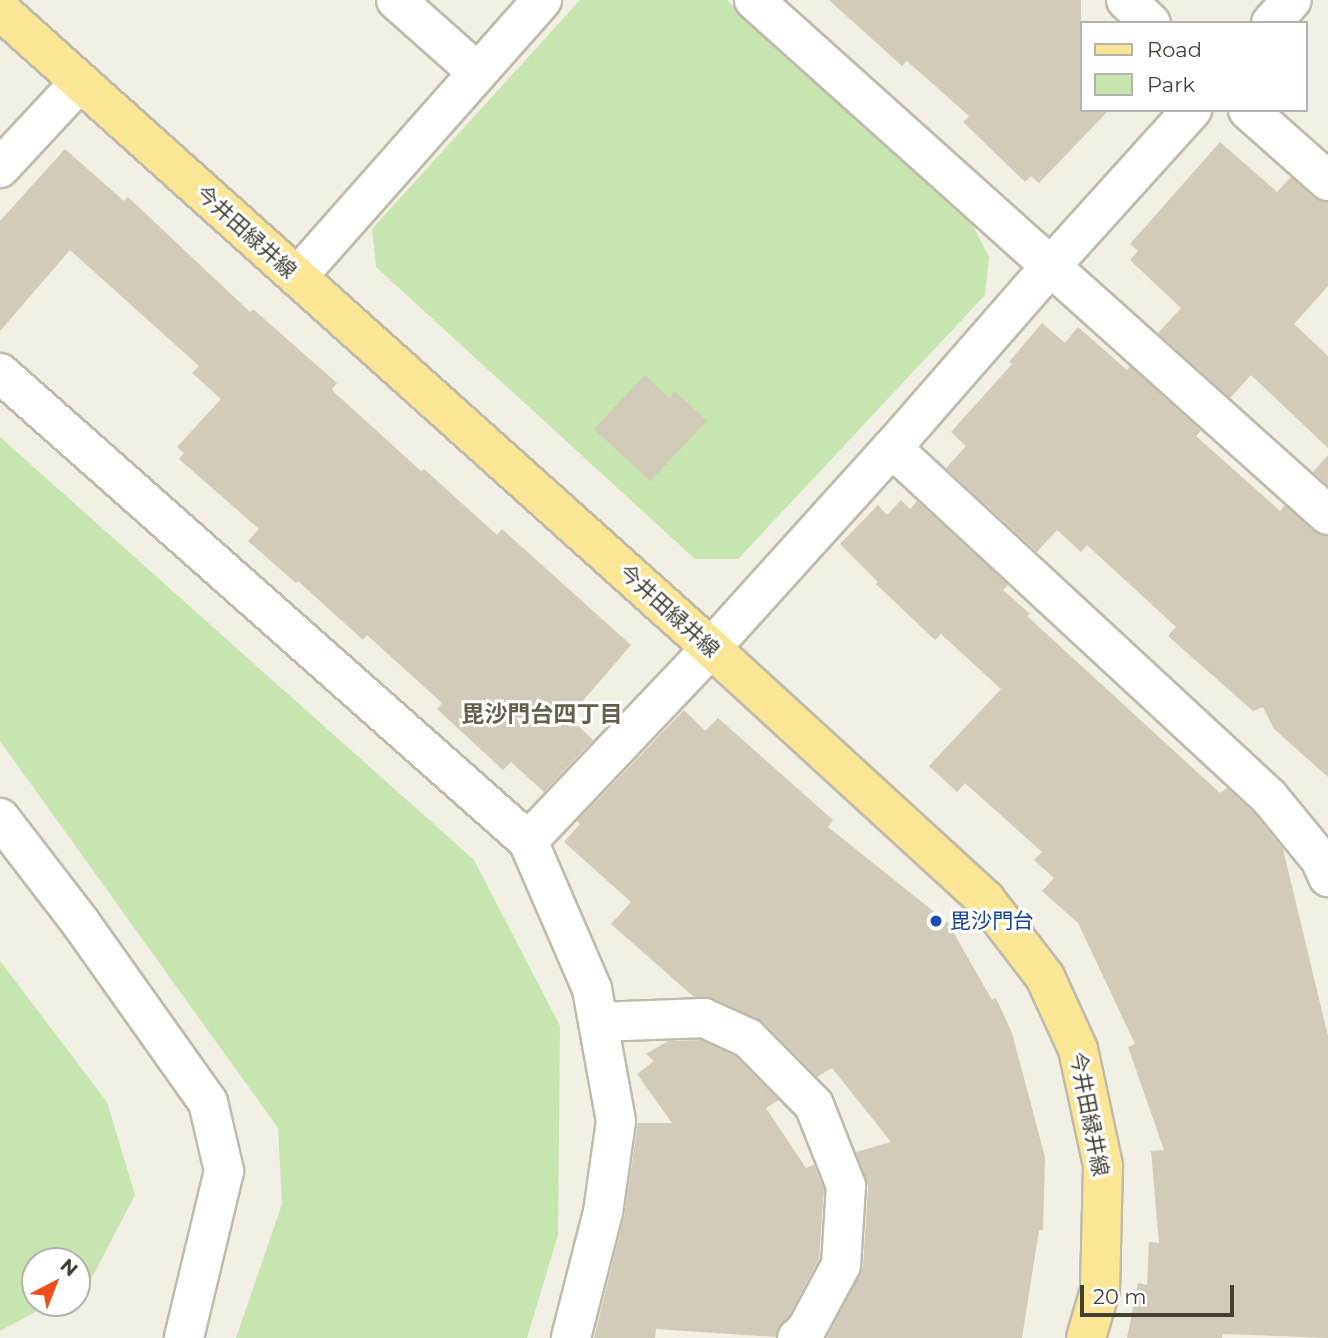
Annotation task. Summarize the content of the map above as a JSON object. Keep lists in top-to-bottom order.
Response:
{
  "streets": {
    "main road": ["今井田緑井線"]
  },
  "districts": ["毘沙門台四丁目"],
  "places": ["毘沙門台"],
  "legend": ["Road", "Park"],
  "scale_bar": "20 m",
  "north": "top right"
}
